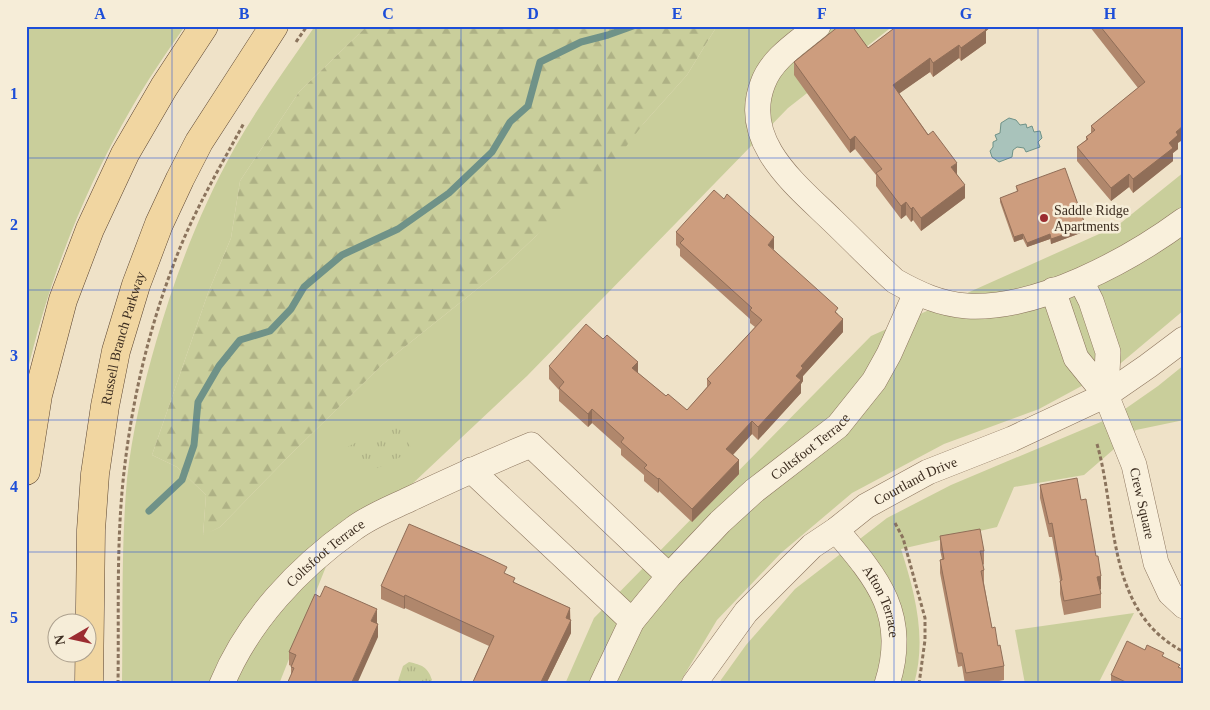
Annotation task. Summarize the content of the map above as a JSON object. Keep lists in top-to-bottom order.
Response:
{
  "streets": {
    "main road": ["Russell Branch Parkway"],
    "street": [
      "Coltsfoot Terrace",
      "Courtland Drive",
      "Crew Square",
      "Afton Terrace"
    ]
  },
  "crossings": [
    ["Courtland Drive", "Crew Square"],
    ["Courtland Drive", "Afton Terrace"]
  ],
  "places": ["Saddle Ridge Apartments"],
  "north": "left",
  "grid": {
    "columns": [
      "A",
      "B",
      "C",
      "D",
      "E",
      "F",
      "G",
      "H"
    ],
    "rows": [
      "1",
      "2",
      "3",
      "4",
      "5"
    ]
  }
}
